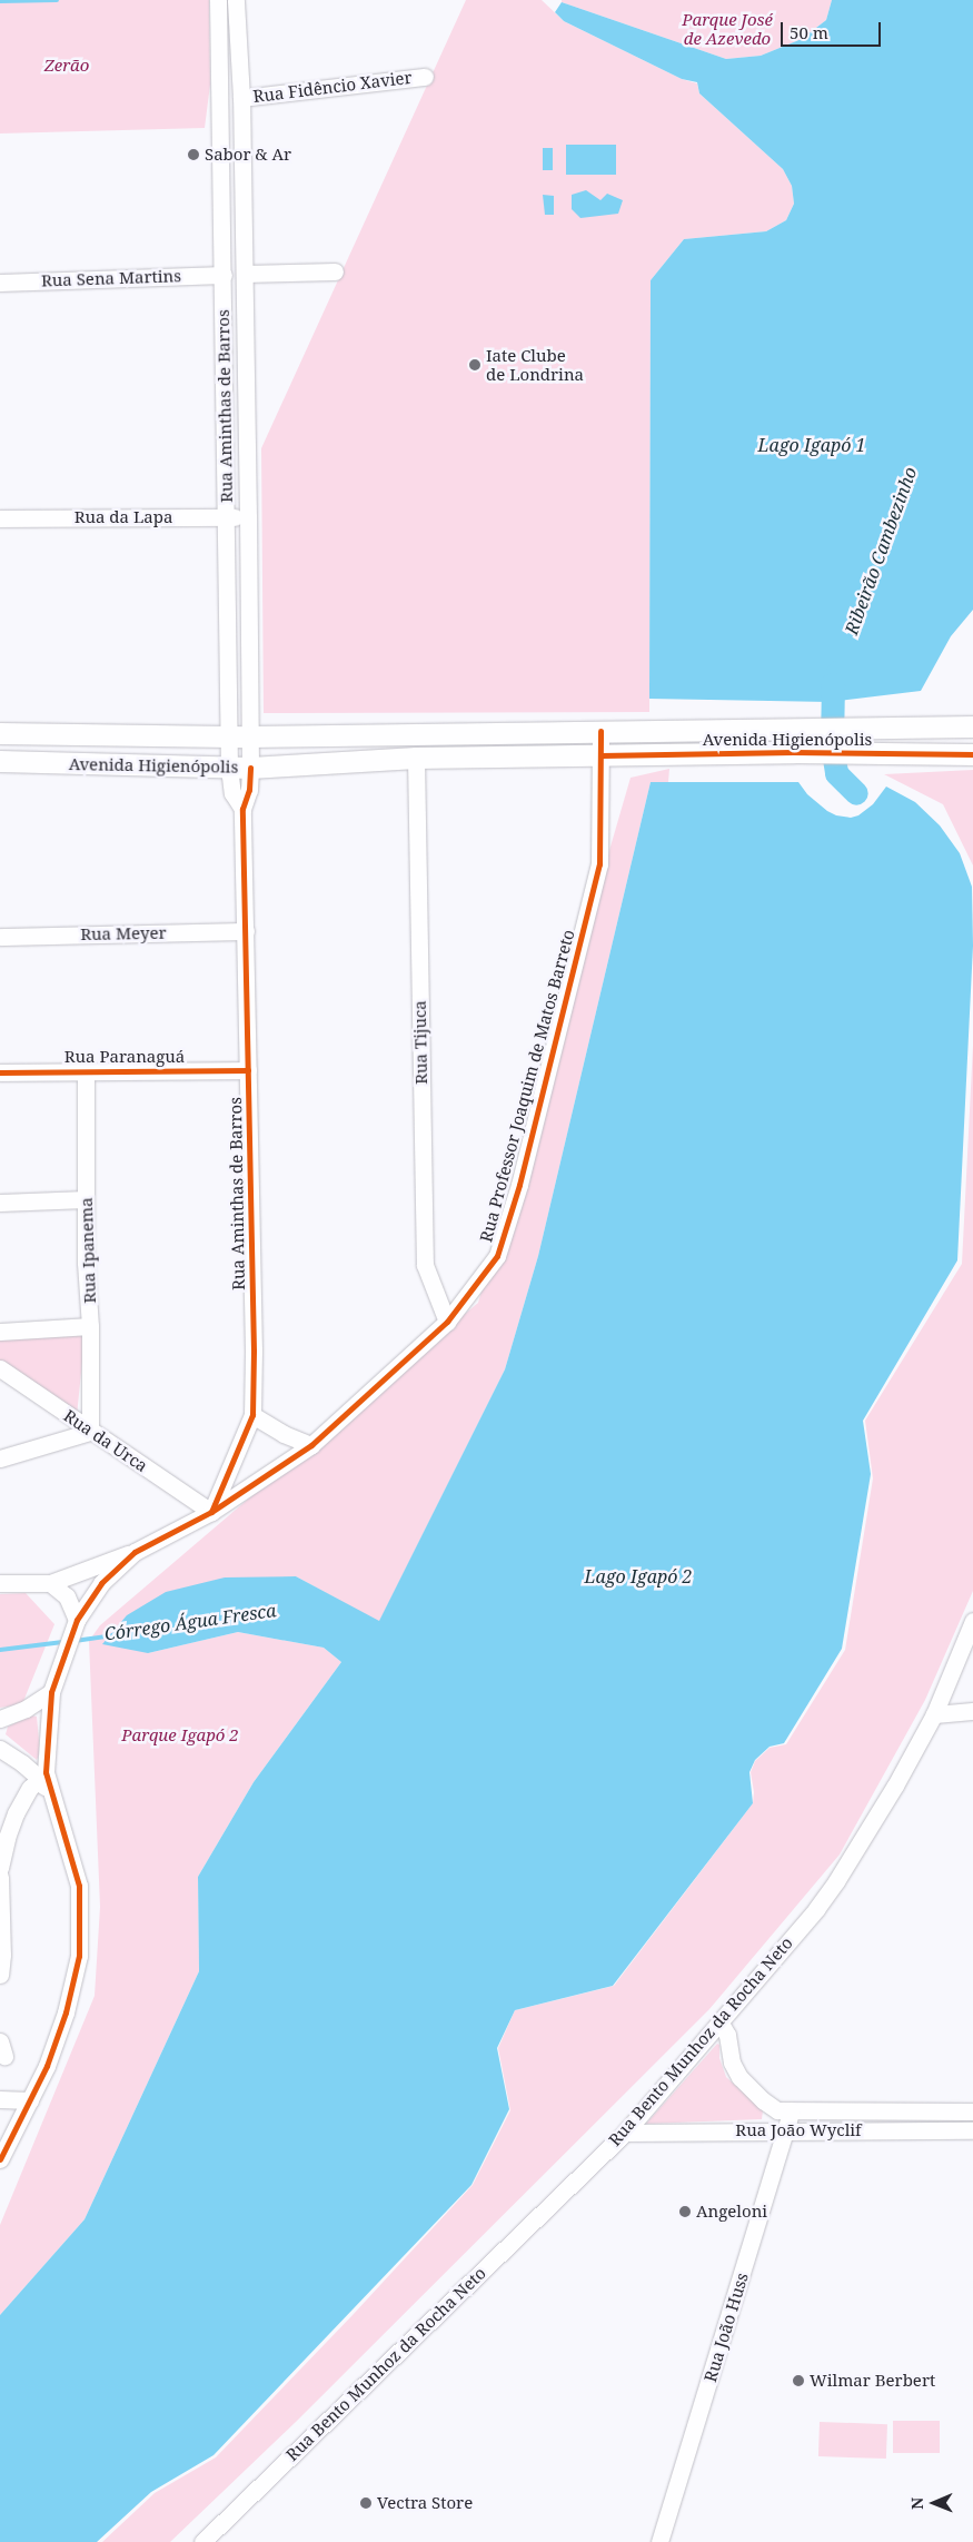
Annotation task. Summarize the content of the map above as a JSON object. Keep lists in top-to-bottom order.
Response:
{
  "streets": {
    "main road": ["Avenida Higienópolis"],
    "street": [
      "Rua Fidêncio Xavier",
      "Rua Sena Martins",
      "Rua Aminthas de Barros",
      "Rua da Lapa",
      "Rua Meyer",
      "Rua Tijuca",
      "Rua Paranaguá",
      "Rua Professor Joaquim de Matos Barreto",
      "Rua Ipanema",
      "Rua da Urca",
      "Rua Bento Munhoz da Rocha Neto",
      "Rua João Wyclif",
      "Rua João Huss"
    ]
  },
  "crossings": [
    ["Rua Fidêncio Xavier", "Rua Aminthas de Barros"],
    ["Rua Sena Martins", "Rua Aminthas de Barros"],
    ["Rua Aminthas de Barros", "Rua da Lapa"],
    ["Rua Aminthas de Barros", "Avenida Higienópolis"],
    ["Rua Aminthas de Barros", "Rua Meyer"],
    ["Rua Aminthas de Barros", "Rua Paranaguá"],
    ["Rua Aminthas de Barros", "Rua Professor Joaquim de Matos Barreto"],
    ["Rua Aminthas de Barros", "Rua da Urca"],
    ["Avenida Higienópolis", "Rua Tijuca"],
    ["Avenida Higienópolis", "Rua Professor Joaquim de Matos Barreto"],
    ["Rua Tijuca", "Rua Professor Joaquim de Matos Barreto"],
    ["Rua Paranaguá", "Rua Ipanema"],
    ["Rua Professor Joaquim de Matos Barreto", "Rua da Urca"],
    ["Rua Ipanema", "Rua da Urca"],
    ["Rua Bento Munhoz da Rocha Neto", "Rua João Wyclif"],
    ["Rua João Wyclif", "Rua João Huss"]
  ],
  "water": [
    "Lago Igapó 1",
    "Ribeirão Cambezinho",
    "Lago Igapó 2",
    "Córrego Água Fresca"
  ],
  "parks": ["Parque José de Azevedo", "Zerão", "Parque Igapó 2"],
  "places": [
    "Sabor & Ar",
    "Iate Clube de Londrina",
    "Angeloni",
    "Wilmar Berbert",
    "Vectra Store"
  ],
  "scale_bar": "50 m",
  "north": "left"
}
